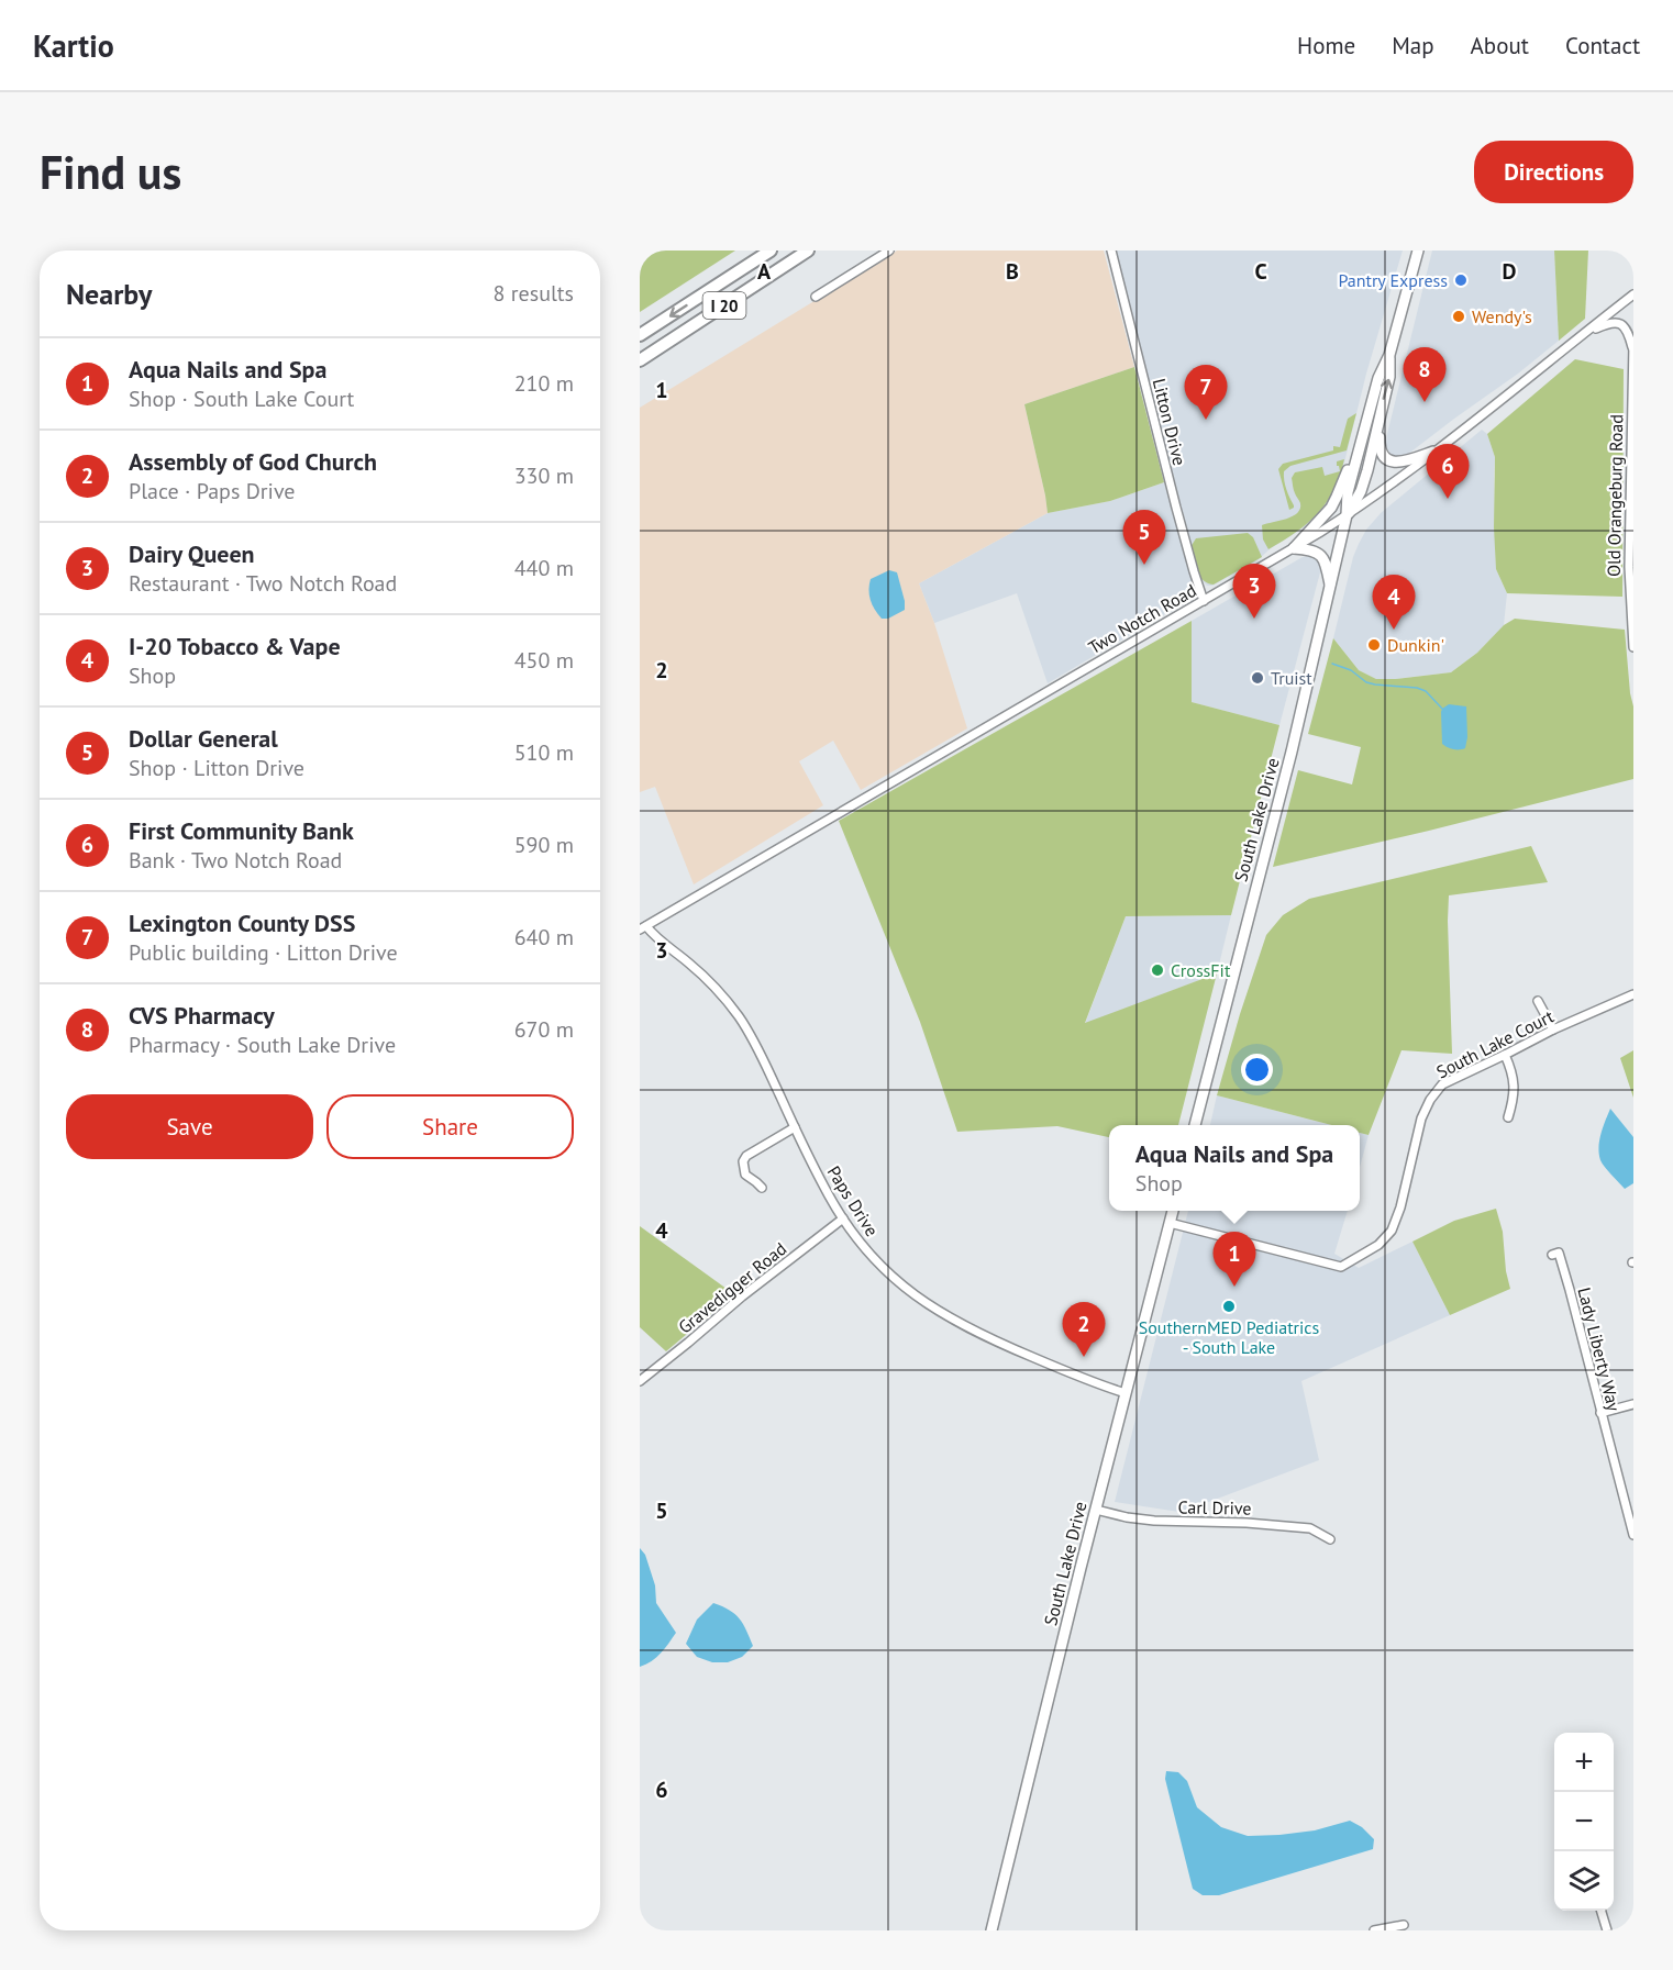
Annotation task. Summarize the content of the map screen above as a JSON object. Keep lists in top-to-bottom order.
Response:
{
  "streets": {
    "highway": ["I 20"],
    "main road": ["South Lake Drive"],
    "street": [
      "Litton Drive",
      "Old Orangeburg Road",
      "Two Notch Road",
      "South Lake Court",
      "Paps Drive",
      "Gravedigger Road",
      "Lady Liberty Way",
      "Carl Drive"
    ]
  },
  "crossings": [
    ["Litton Drive", "Two Notch Road"],
    ["Two Notch Road", "South Lake Drive"],
    ["Two Notch Road", "Paps Drive"],
    ["South Lake Drive", "South Lake Court"],
    ["South Lake Drive", "Paps Drive"],
    ["South Lake Drive", "Carl Drive"],
    ["Paps Drive", "Gravedigger Road"]
  ],
  "places": [
    "Pantry Express",
    "Wendy's",
    "Dunkin'",
    "Truist",
    "CrossFit",
    "SouthernMED Pediatrics - South Lake"
  ],
  "page": {
    "header": "Kartio",
    "nav": [
      "Home",
      "Map",
      "About",
      "Contact"
    ],
    "buttons": [
      "Directions",
      ["Save", "Share"]
    ],
    "title": "Find us",
    "heading": ["Nearby", "8 results"],
    "list": [
      {
        "mark": "1",
        "name": "Aqua Nails and Spa",
        "note": "Shop · South Lake Court",
        "value": "210 m"
      },
      {
        "mark": "2",
        "name": "Assembly of God Church",
        "note": "Place · Paps Drive",
        "value": "330 m"
      },
      {
        "mark": "3",
        "name": "Dairy Queen",
        "note": "Restaurant · Two Notch Road",
        "value": "440 m"
      },
      {
        "mark": "4",
        "name": "I-20 Tobacco & Vape",
        "note": "Shop",
        "value": "450 m"
      },
      {
        "mark": "5",
        "name": "Dollar General",
        "note": "Shop · Litton Drive",
        "value": "510 m"
      },
      {
        "mark": "6",
        "name": "First Community Bank",
        "note": "Bank · Two Notch Road",
        "value": "590 m"
      },
      {
        "mark": "7",
        "name": "Lexington County DSS",
        "note": "Public building · Litton Drive",
        "value": "640 m"
      },
      {
        "mark": "8",
        "name": "CVS Pharmacy",
        "note": "Pharmacy · South Lake Drive",
        "value": "670 m"
      }
    ],
    "pins": [
      "8",
      "7",
      "6",
      "5",
      "3",
      "4",
      "1",
      "2"
    ],
    "popup": ["Aqua Nails and Spa", "Shop"],
    "map_buttons": ["+", "−"]
  },
  "grid": {
    "columns": [
      "A",
      "B",
      "C",
      "D"
    ],
    "rows": [
      "1",
      "2",
      "3",
      "4",
      "5",
      "6"
    ]
  }
}
